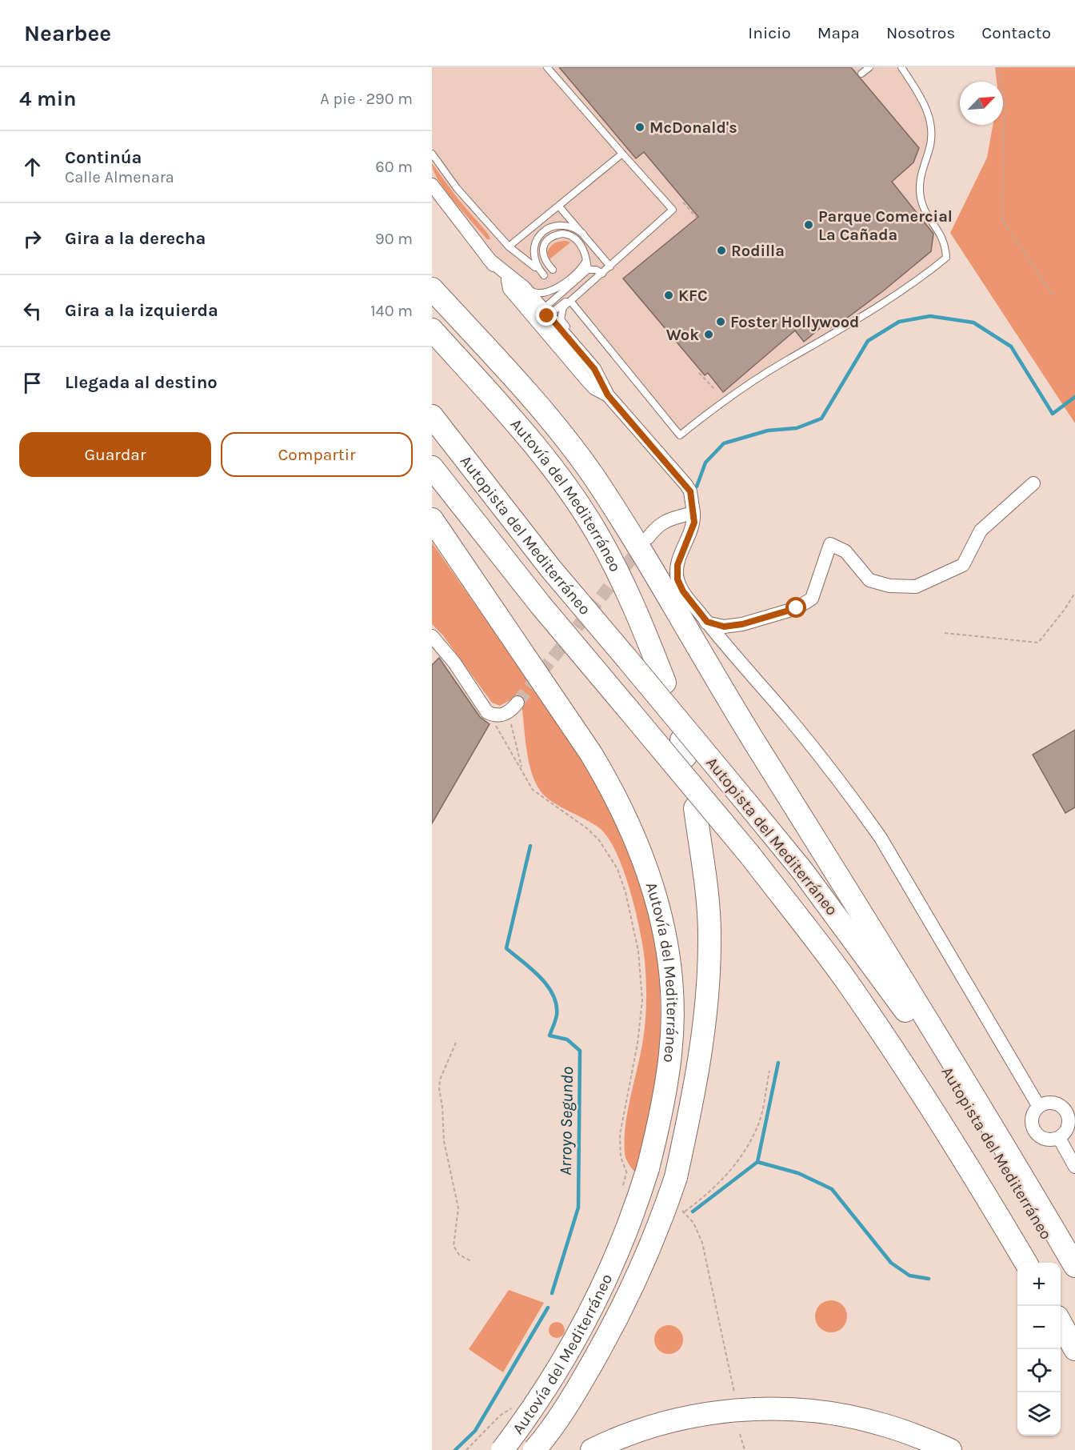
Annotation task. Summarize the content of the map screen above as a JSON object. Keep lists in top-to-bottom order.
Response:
{
  "streets": {
    "highway": ["Autovía del Mediterráneo", "Autopista del Mediterráneo"]
  },
  "water": ["Arroyo Segundo"],
  "places": [
    "McDonald's",
    "Parque Comercial La Cañada",
    "Rodilla",
    "KFC",
    "Foster Hollywood",
    "Wok"
  ],
  "north": "top right",
  "page": {
    "header": "Nearbee",
    "nav": [
      "Inicio",
      "Mapa",
      "Nosotros",
      "Contacto"
    ],
    "heading": ["4 min", "A pie · 290 m"],
    "list": [
      ["Continúa", "Calle Almenara", "60 m"],
      ["Gira a la derecha", "90 m"],
      ["Gira a la izquierda", "140 m"],
      "Llegada al destino"
    ],
    "buttons": ["Guardar", "Compartir"],
    "map_buttons": ["+", "−"]
  }
}
